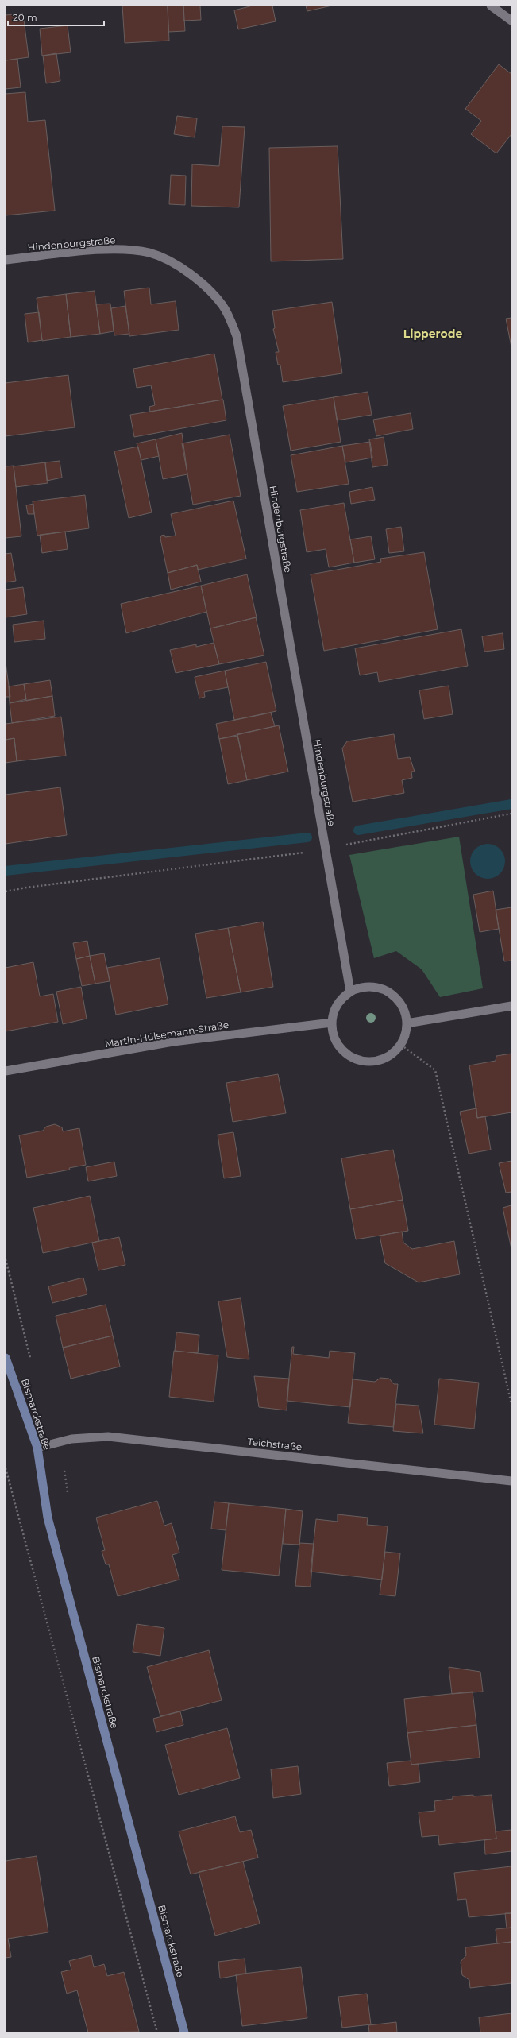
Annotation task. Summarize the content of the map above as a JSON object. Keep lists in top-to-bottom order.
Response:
{
  "streets": {
    "main road": ["Bismarckstraße"],
    "street": ["Hindenburgstraße", "Martin-Hülsemann-Straße", "Teichstraße"]
  },
  "crossings": [
    ["Hindenburgstraße", "Martin-Hülsemann-Straße"],
    ["Bismarckstraße", "Teichstraße"]
  ],
  "districts": ["Lipperode"],
  "scale_bar": "20 m"
}
